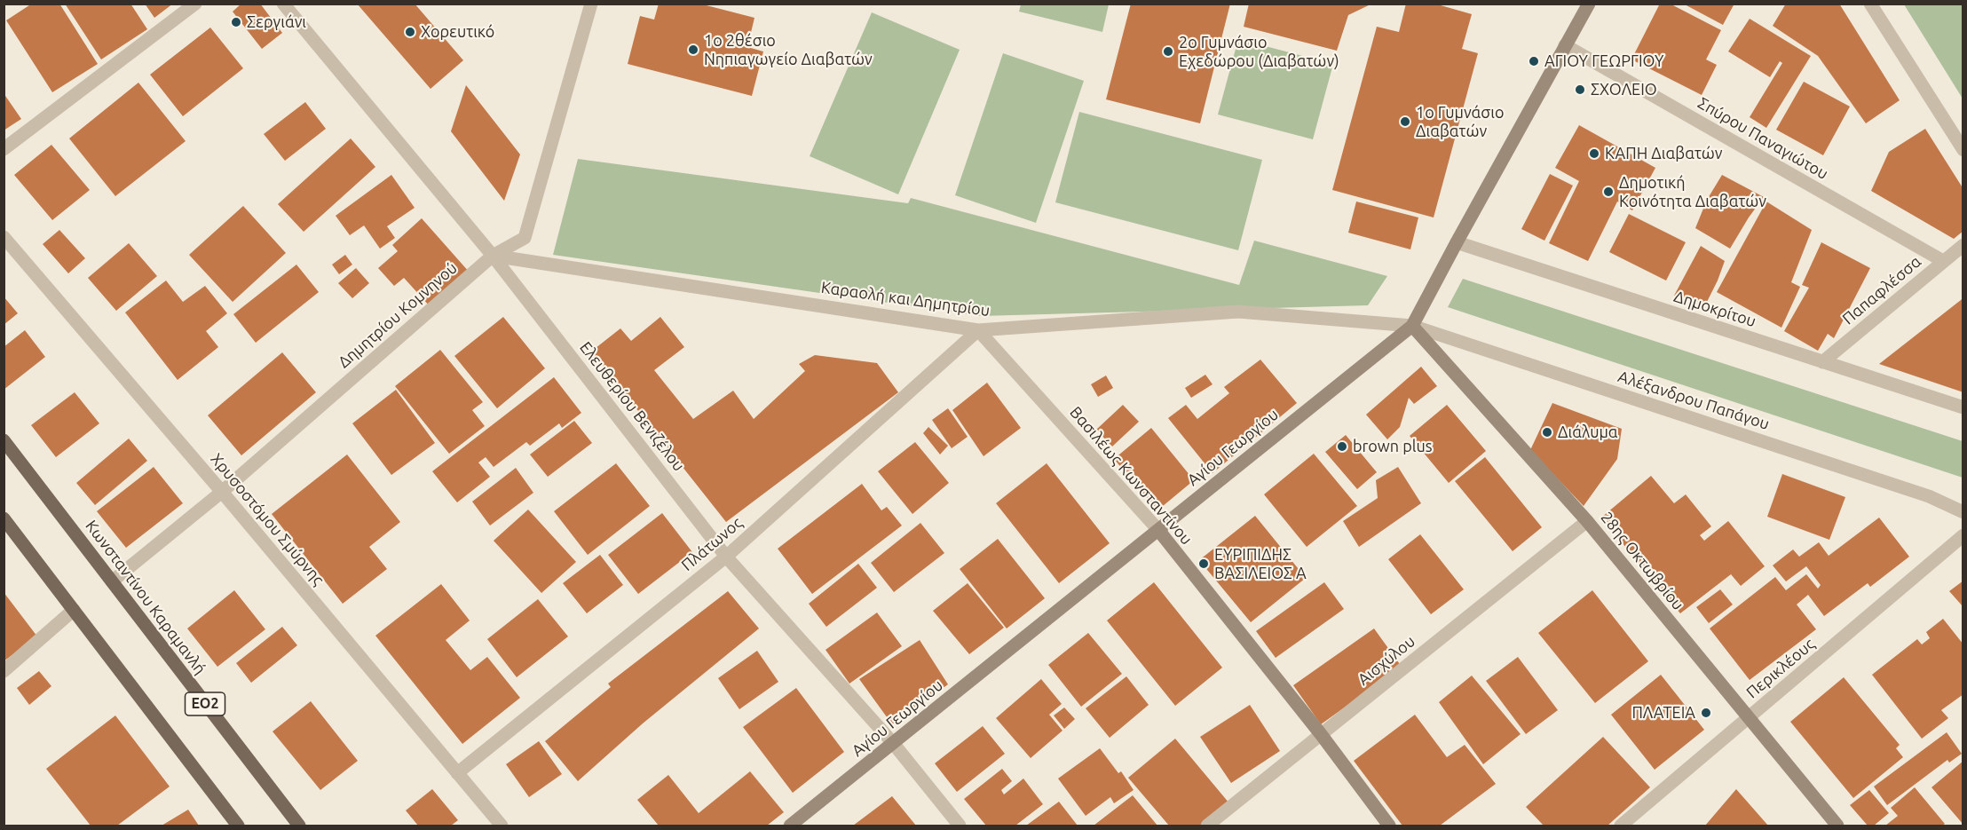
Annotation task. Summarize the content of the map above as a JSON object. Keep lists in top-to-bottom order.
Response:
{
  "streets": {
    "main road": ["Κωνσταντίνου Καραμανλή", "ΕΟ2"],
    "street": [
      "Σπύρου Παναγιώτου",
      "Παπαφλέσσα",
      "Καραολή και Δημητρίου",
      "Δημοκρίτου",
      "Δημητρίου Κομνηνού",
      "Αλέξανδρου Παπάγου",
      "Ελευθερίου Βενιζέλου",
      "Αγίου Γεωργίου",
      "Βασιλέως Κωνσταντίνου",
      "Χρυσοστόμου Σμύρνης",
      "Πλάτωνος",
      "28ης Οκτωβρίου",
      "Αισχύλου",
      "Περικλέους"
    ]
  },
  "crossings": [
    ["Σπύρου Παναγιώτου", "Παπαφλέσσα"],
    ["Σπύρου Παναγιώτου", "Αγίου Γεωργίου"],
    ["Παπαφλέσσα", "Δημοκρίτου"],
    ["Καραολή και Δημητρίου", "Δημητρίου Κομνηνού"],
    ["Καραολή και Δημητρίου", "Αλέξανδρου Παπάγου"],
    ["Καραολή και Δημητρίου", "Ελευθερίου Βενιζέλου"],
    ["Καραολή και Δημητρίου", "Αγίου Γεωργίου"],
    ["Καραολή και Δημητρίου", "Βασιλέως Κωνσταντίνου"],
    ["Καραολή και Δημητρίου", "Πλάτωνος"],
    ["Καραολή και Δημητρίου", "28ης Οκτωβρίου"],
    ["Δημοκρίτου", "Αγίου Γεωργίου"],
    ["Δημητρίου Κομνηνού", "Ελευθερίου Βενιζέλου"],
    ["Δημητρίου Κομνηνού", "Χρυσοστόμου Σμύρνης"],
    ["Δημητρίου Κομνηνού", "Κωνσταντίνου Καραμανλή"],
    ["Αλέξανδρου Παπάγου", "Αγίου Γεωργίου"],
    ["Αλέξανδρου Παπάγου", "28ης Οκτωβρίου"],
    ["Ελευθερίου Βενιζέλου", "Αγίου Γεωργίου"],
    ["Ελευθερίου Βενιζέλου", "Πλάτωνος"],
    ["Αγίου Γεωργίου", "Βασιλέως Κωνσταντίνου"],
    ["Αγίου Γεωργίου", "28ης Οκτωβρίου"],
    ["Βασιλέως Κωνσταντίνου", "Πλάτωνος"],
    ["Βασιλέως Κωνσταντίνου", "Αισχύλου"],
    ["Χρυσοστόμου Σμύρνης", "Πλάτωνος"],
    ["28ης Οκτωβρίου", "Αισχύλου"],
    ["28ης Οκτωβρίου", "Περικλέους"]
  ],
  "places": [
    "Σεργιάνι",
    "Χορευτικό",
    "1ο 2θέσιο Νηπιαγωγείο Διαβατών",
    "2ο Γυμνάσιο Εχεδώρου (Διαβατών)",
    "ΑΓΙΟΥ ΓΕΩΡΓΙΟΥ",
    "ΣΧΟΛΕΙΟ",
    "1ο Γυμνάσιο Διαβατών",
    "ΚΑΠΗ Διαβατών",
    "Δημοτική Κοινότητα Διαβατών",
    "Διάλυμα",
    "brown plus",
    "ΕΥΡΙΠΙΔΗΣ ΒΑΣΙΛΕΙΟΣ Α",
    "ΠΛΑΤΕΙΑ"
  ]
}
